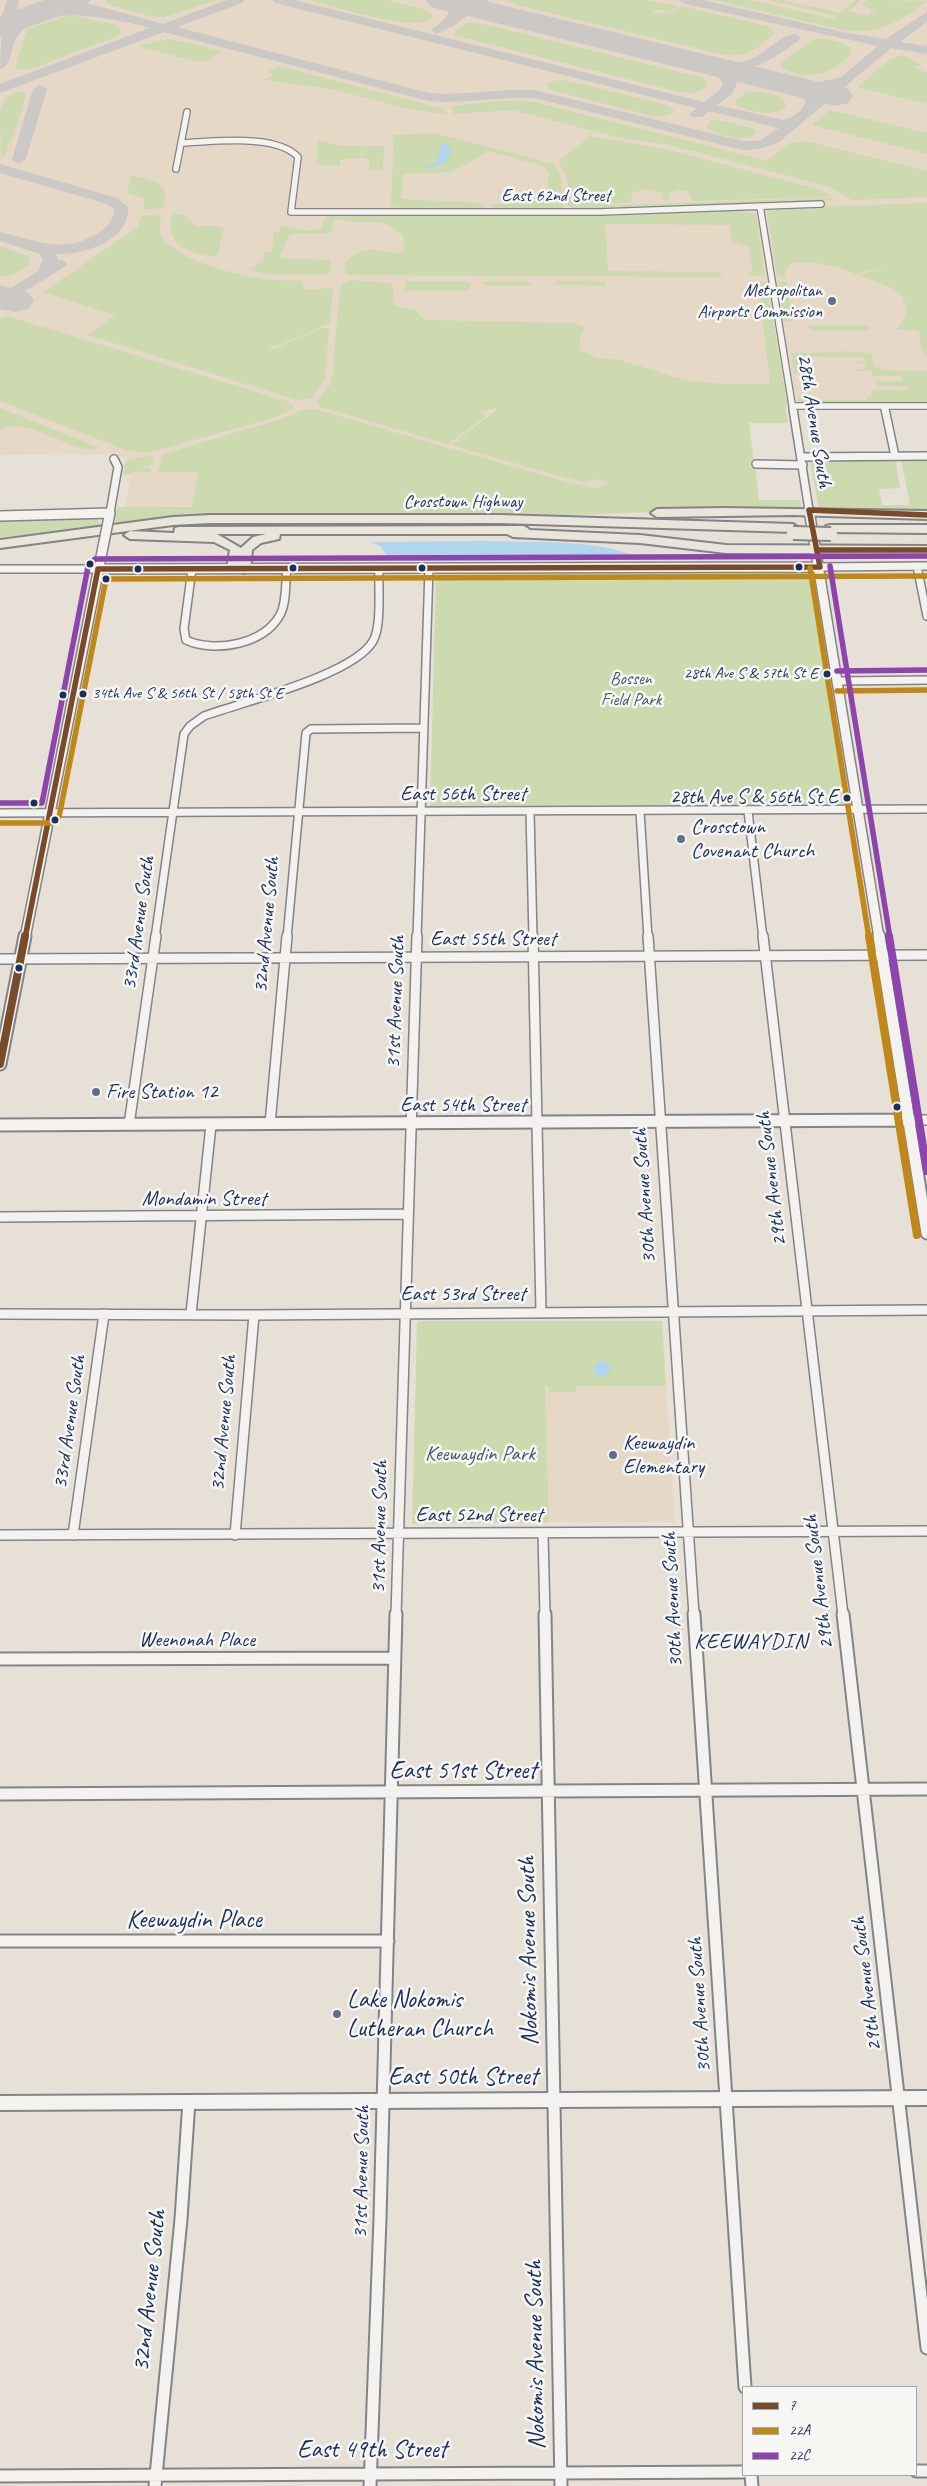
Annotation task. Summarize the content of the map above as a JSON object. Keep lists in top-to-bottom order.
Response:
{
  "streets": {
    "highway": ["Crosstown Highway"],
    "street": [
      "East 62nd Street",
      "28th Avenue South",
      "East 56th Street",
      "33rd Avenue South",
      "32nd Avenue South",
      "East 55th Street",
      "31st Avenue South",
      "East 54th Street",
      "29th Avenue South",
      "30th Avenue South",
      "Mondamin Street",
      "East 53rd Street",
      "East 52nd Street",
      "Weenonah Place",
      "East 51st Street",
      "Keewaydin Place",
      "Nokomis Avenue South",
      "East 50th Street",
      "East 49th Street"
    ]
  },
  "crossings": [
    ["East 62nd Street", "28th Avenue South"],
    ["28th Avenue South", "East 56th Street"],
    ["28th Avenue South", "East 55th Street"],
    ["28th Avenue South", "East 54th Street"],
    ["East 56th Street", "33rd Avenue South"],
    ["East 56th Street", "32nd Avenue South"],
    ["East 56th Street", "31st Avenue South"],
    ["East 56th Street", "29th Avenue South"],
    ["East 56th Street", "30th Avenue South"],
    ["33rd Avenue South", "East 55th Street"],
    ["33rd Avenue South", "East 54th Street"],
    ["33rd Avenue South", "East 53rd Street"],
    ["33rd Avenue South", "East 52nd Street"],
    ["32nd Avenue South", "East 55th Street"],
    ["32nd Avenue South", "31st Avenue South"],
    ["32nd Avenue South", "East 54th Street"],
    ["32nd Avenue South", "East 53rd Street"],
    ["32nd Avenue South", "East 52nd Street"],
    ["32nd Avenue South", "East 50th Street"],
    ["32nd Avenue South", "East 49th Street"],
    ["East 55th Street", "31st Avenue South"],
    ["East 55th Street", "29th Avenue South"],
    ["East 55th Street", "30th Avenue South"],
    ["31st Avenue South", "East 54th Street"],
    ["31st Avenue South", "Mondamin Street"],
    ["31st Avenue South", "East 53rd Street"],
    ["31st Avenue South", "East 52nd Street"],
    ["31st Avenue South", "Weenonah Place"],
    ["31st Avenue South", "East 51st Street"],
    ["31st Avenue South", "Keewaydin Place"],
    ["31st Avenue South", "East 50th Street"],
    ["31st Avenue South", "East 49th Street"],
    ["East 54th Street", "29th Avenue South"],
    ["East 54th Street", "30th Avenue South"],
    ["29th Avenue South", "East 53rd Street"],
    ["29th Avenue South", "East 52nd Street"],
    ["29th Avenue South", "East 51st Street"],
    ["29th Avenue South", "East 50th Street"],
    ["30th Avenue South", "East 53rd Street"],
    ["30th Avenue South", "East 52nd Street"],
    ["30th Avenue South", "East 51st Street"],
    ["30th Avenue South", "East 50th Street"],
    ["East 52nd Street", "Nokomis Avenue South"],
    ["East 51st Street", "Nokomis Avenue South"],
    ["Nokomis Avenue South", "East 50th Street"],
    ["Nokomis Avenue South", "East 49th Street"]
  ],
  "districts": ["KEEWAYDIN"],
  "parks": ["Bossen Field Park", "Keewaydin Park"],
  "places": [
    "Metropolitan Airports Commission",
    "28th Ave S & 57th St E",
    "34th Ave S & 56th St / 58th St E",
    "28th Ave S & 56th St E",
    "Crosstown Covenant Church",
    "Fire Station 12",
    "Keewaydin Elementary",
    "Lake Nokomis Lutheran Church"
  ],
  "lines": ["transit line 7", "transit line 22C", "transit line 22A"],
  "legend": ["7", "22A", "22C"]
}
